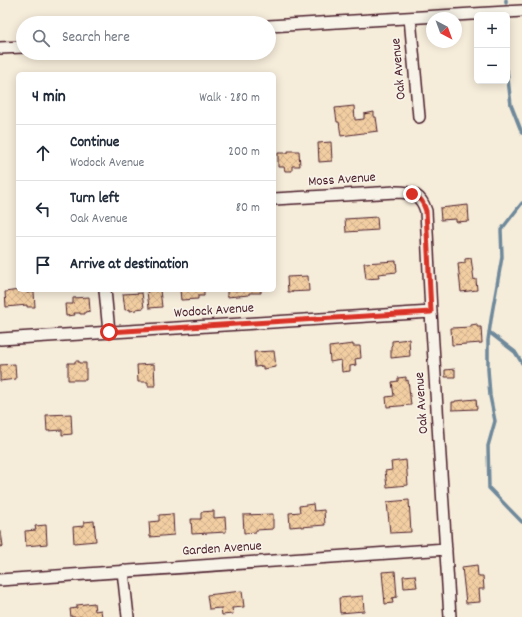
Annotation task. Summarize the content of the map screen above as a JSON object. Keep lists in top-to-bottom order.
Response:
{
  "streets": {
    "street": [
      "Oak Avenue",
      "Moss Avenue",
      "Wodock Avenue",
      "Garden Avenue"
    ]
  },
  "crossings": [
    ["Oak Avenue", "Moss Avenue"],
    ["Oak Avenue", "Wodock Avenue"],
    ["Oak Avenue", "Garden Avenue"]
  ],
  "north": "bottom right",
  "page": {
    "map_buttons": ["+", "−"],
    "search": "Search here",
    "heading": ["4 min", "Walk · 280 m"],
    "list": [
      ["Continue", "Wodock Avenue", "200 m"],
      ["Turn left", "Oak Avenue", "80 m"],
      "Arrive at destination"
    ]
  }
}
